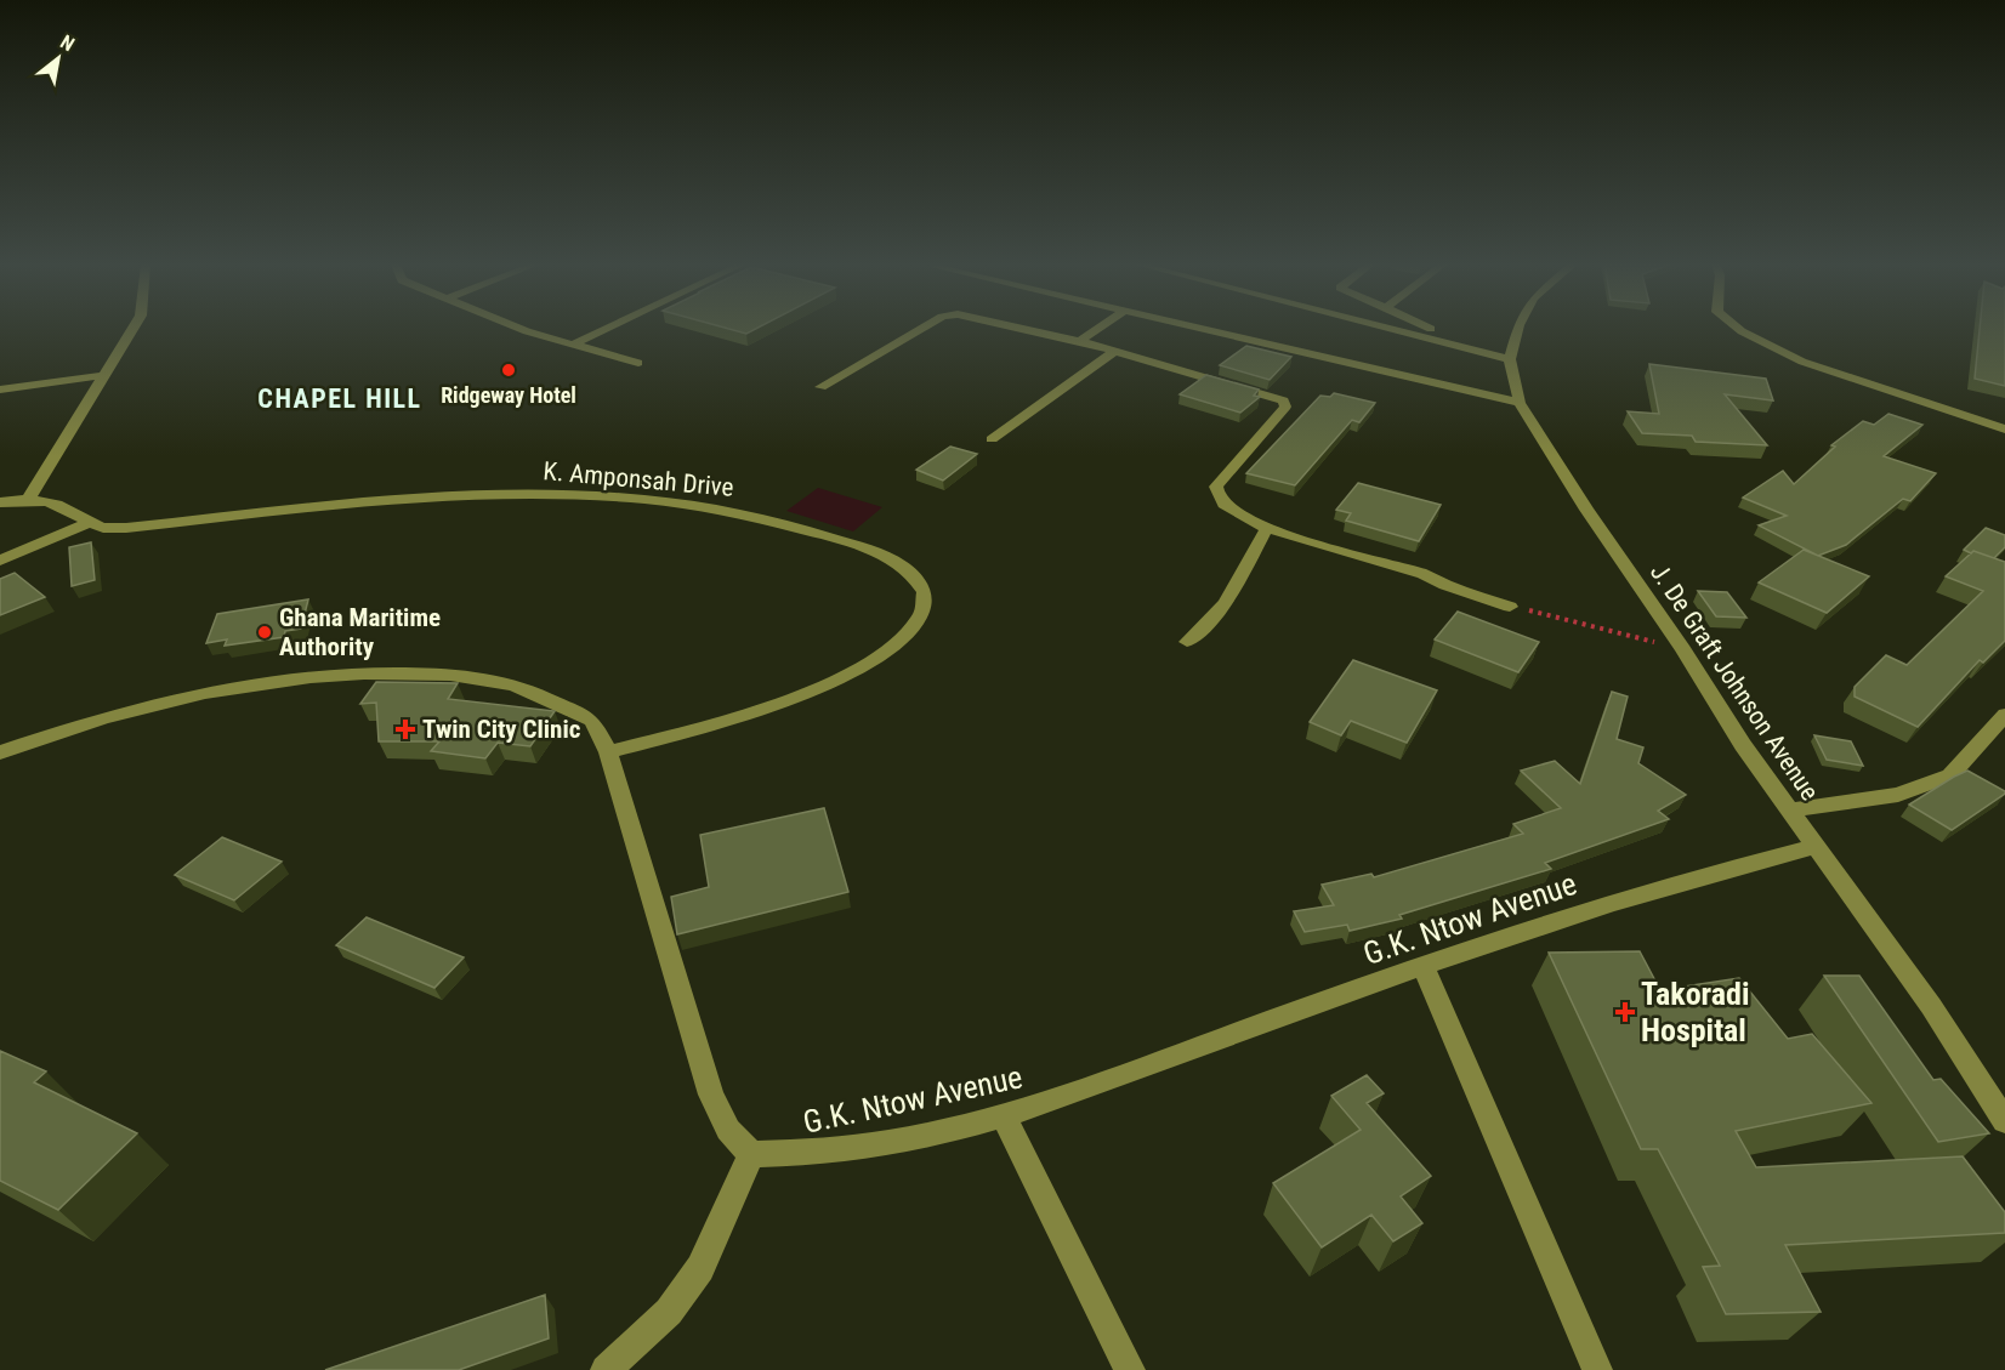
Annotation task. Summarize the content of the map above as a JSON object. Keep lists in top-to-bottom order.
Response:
{
  "streets": {
    "street": ["K. Amponsah Drive", "J. De Graft Johnson Avenue", "G.K. Ntow Avenue"]
  },
  "crossings": [
    ["J. De Graft Johnson Avenue", "G.K. Ntow Avenue"]
  ],
  "districts": ["CHAPEL HILL"],
  "places": {
    "other": ["Ridgeway Hotel", "Ghana Maritime Authority"],
    "health": ["Twin City Clinic", "Takoradi Hospital"]
  },
  "north": "top right"
}
